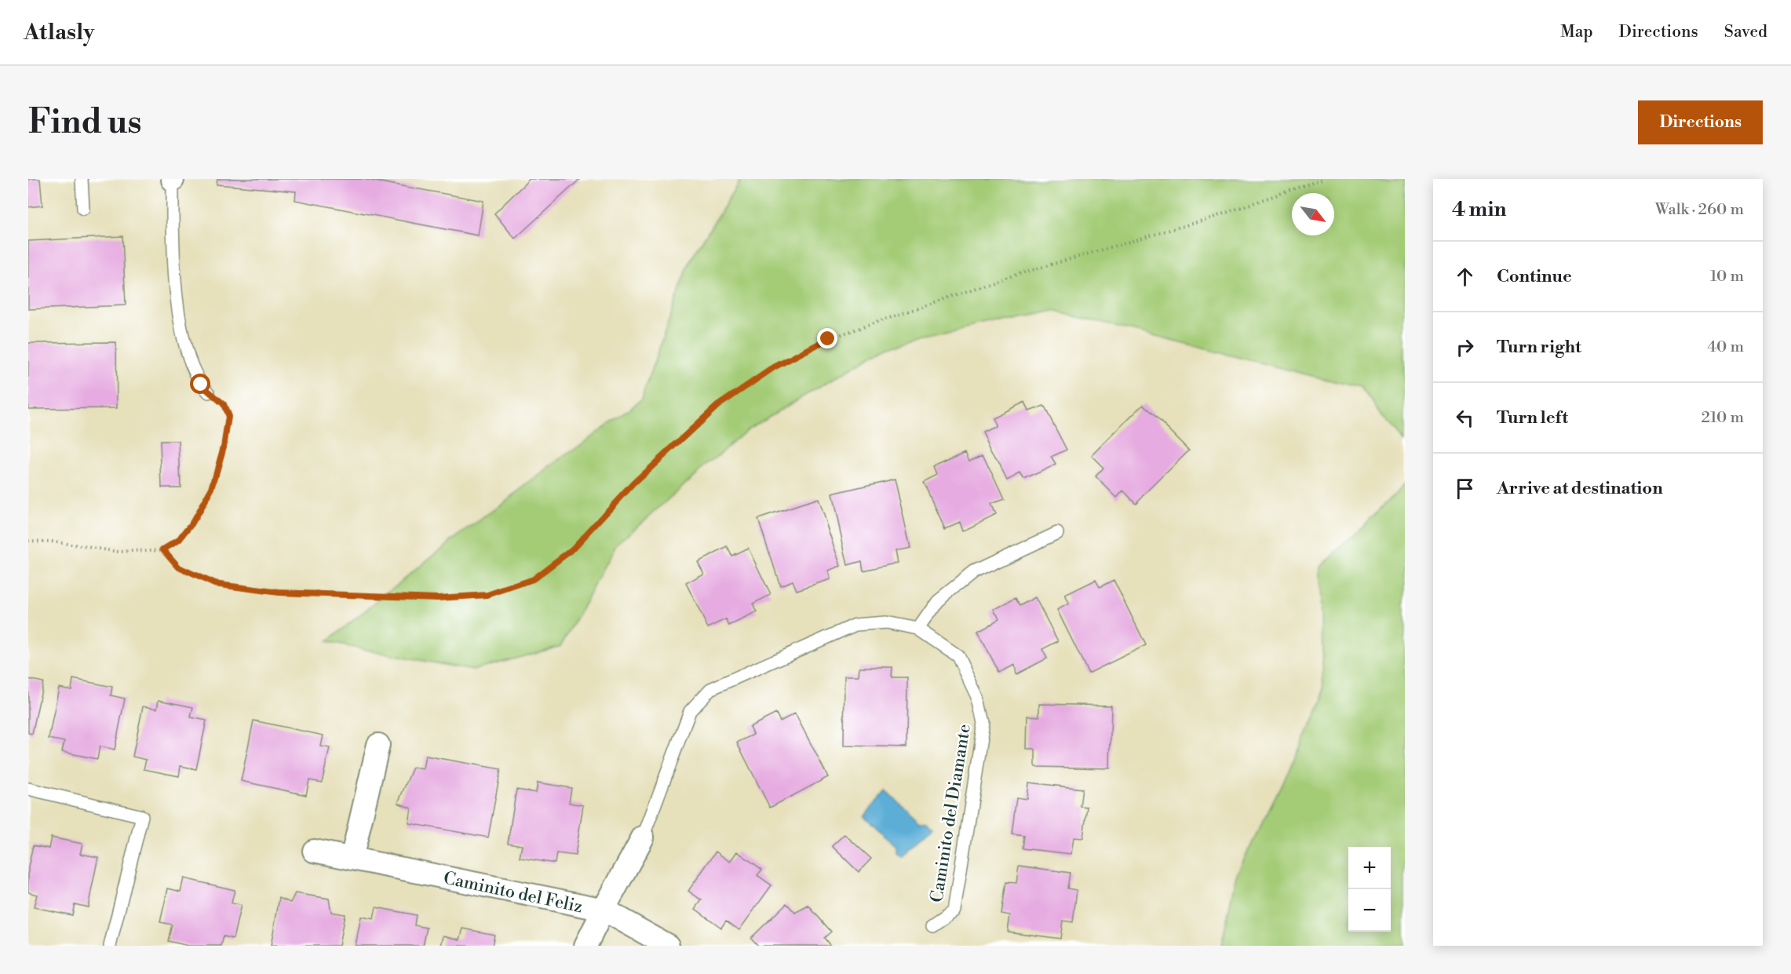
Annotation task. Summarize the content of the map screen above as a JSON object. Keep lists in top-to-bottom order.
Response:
{
  "streets": {
    "street": ["Caminito del Feliz"],
    "lane": ["Caminito del Diamante"]
  },
  "north": "bottom right",
  "page": {
    "header": "Atlasly",
    "nav": ["Map", "Directions", "Saved"],
    "buttons": "Directions",
    "title": "Find us",
    "heading": ["4 min", "Walk · 260 m"],
    "list": [
      ["Continue", "10 m"],
      ["Turn right", "40 m"],
      ["Turn left", "210 m"],
      "Arrive at destination"
    ],
    "map_buttons": ["+", "−"]
  }
}
